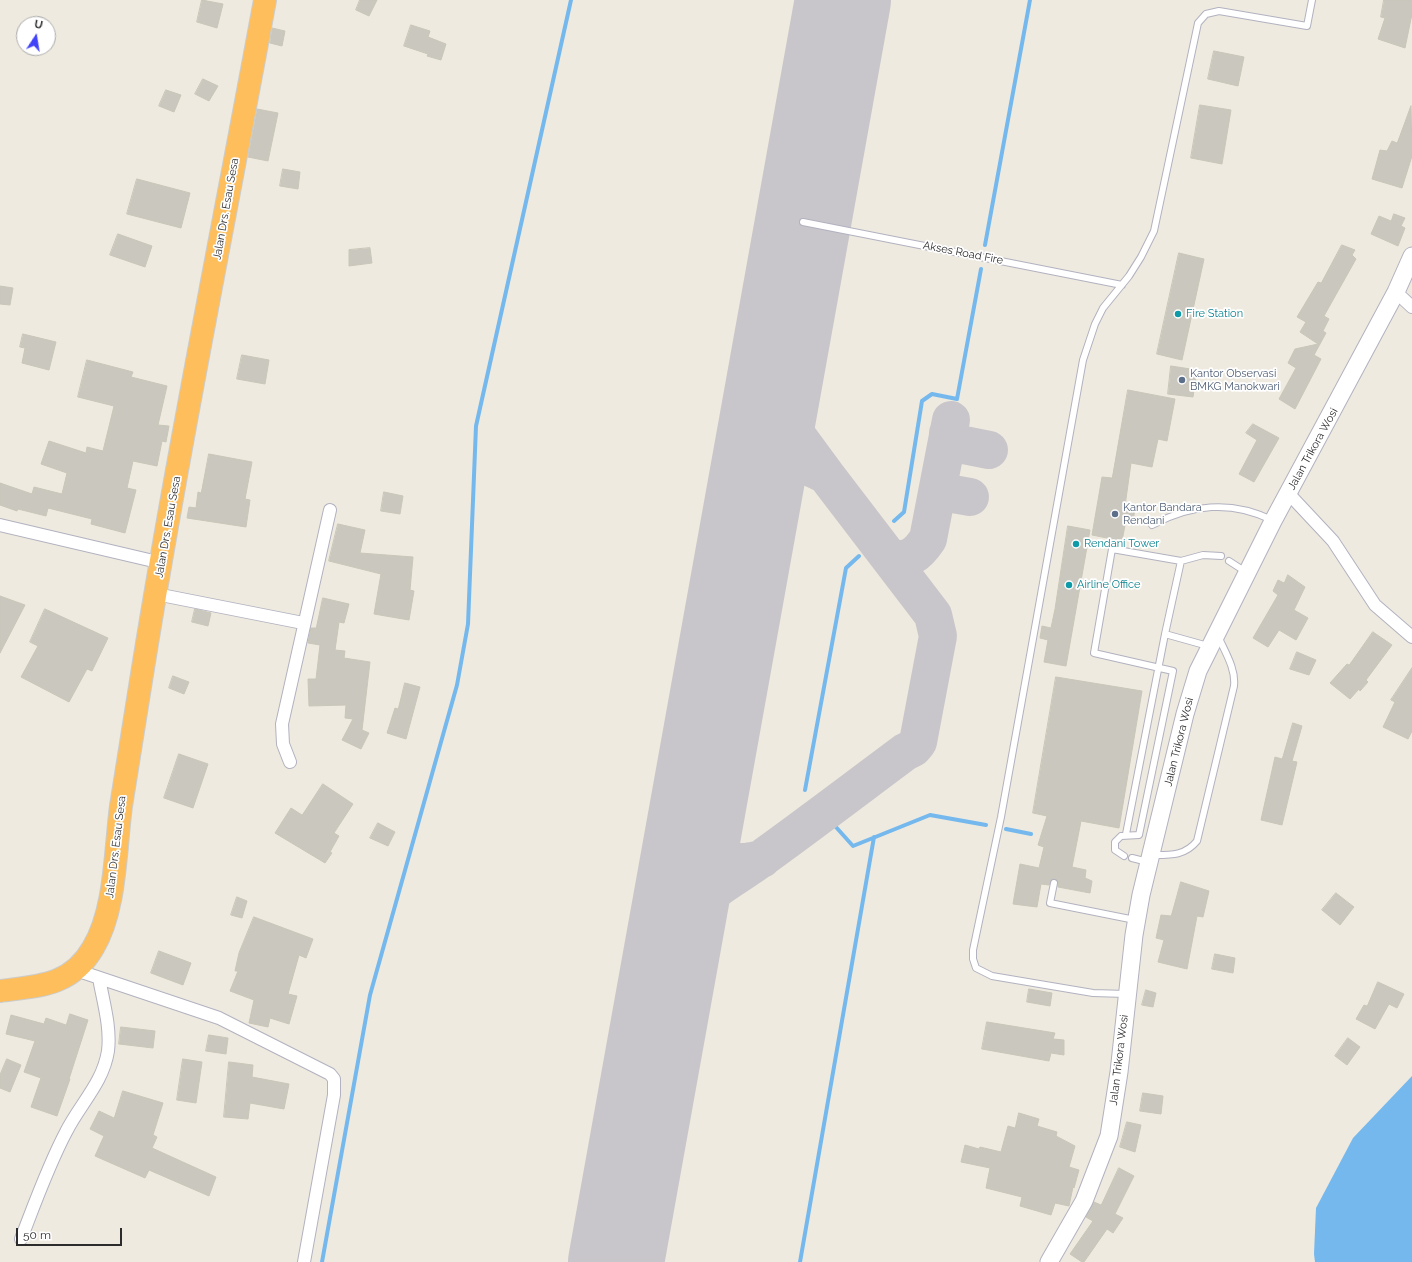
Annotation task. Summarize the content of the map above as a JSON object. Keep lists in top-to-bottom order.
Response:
{
  "streets": {
    "highway": ["Jalan Drs. Esau Sesa"],
    "street": ["Jalan Trikora Wosi"],
    "lane": ["Akses Road Fire"]
  },
  "places": [
    "Fire Station",
    "Kantor Observasi BMKG Manokwari",
    "Kantor Bandara Rendani",
    "Rendani Tower",
    "Airline Office"
  ],
  "scale_bar": "50 m",
  "north": "top"
}
